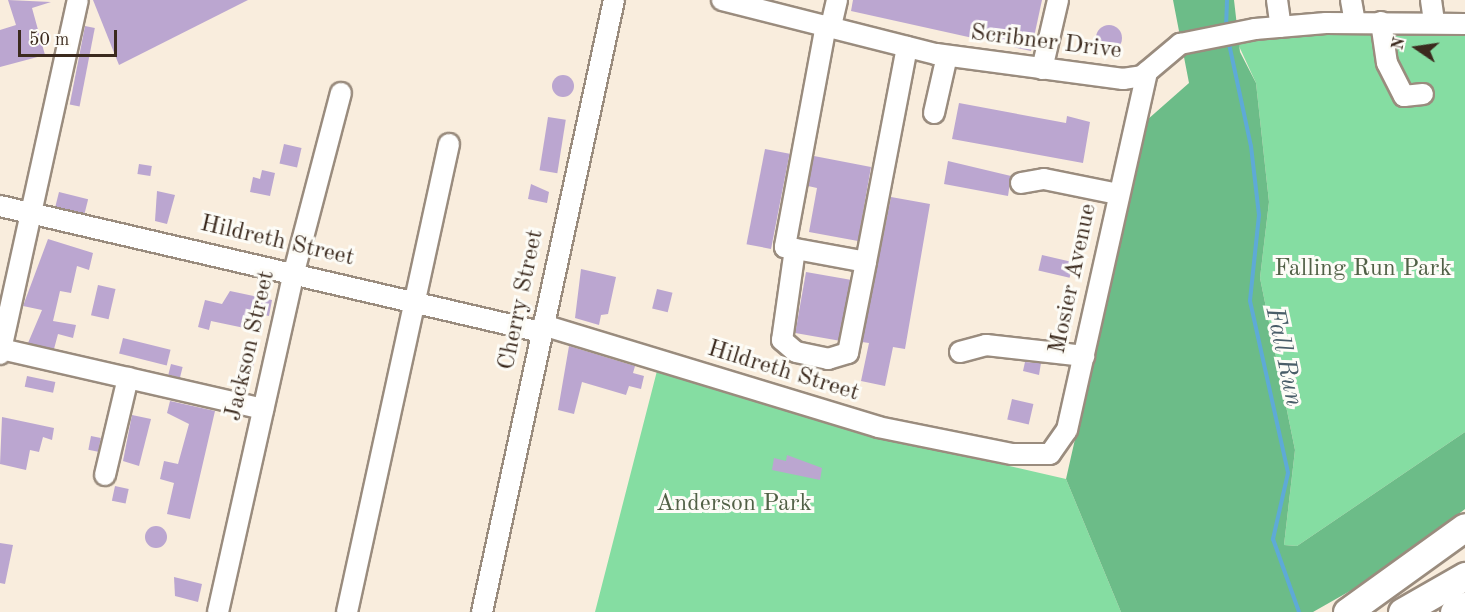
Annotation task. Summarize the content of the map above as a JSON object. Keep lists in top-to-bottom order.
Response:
{
  "streets": {
    "street": [
      "Scribner Drive",
      "Hildreth Street",
      "Mosier Avenue",
      "Cherry Street",
      "Jackson Street"
    ]
  },
  "crossings": [
    ["Scribner Drive", "Mosier Avenue"],
    ["Hildreth Street", "Mosier Avenue"],
    ["Hildreth Street", "Cherry Street"],
    ["Hildreth Street", "Jackson Street"]
  ],
  "water": ["Fall Run"],
  "parks": ["Falling Run Park", "Anderson Park"],
  "scale_bar": "50 m",
  "north": "left"
}
